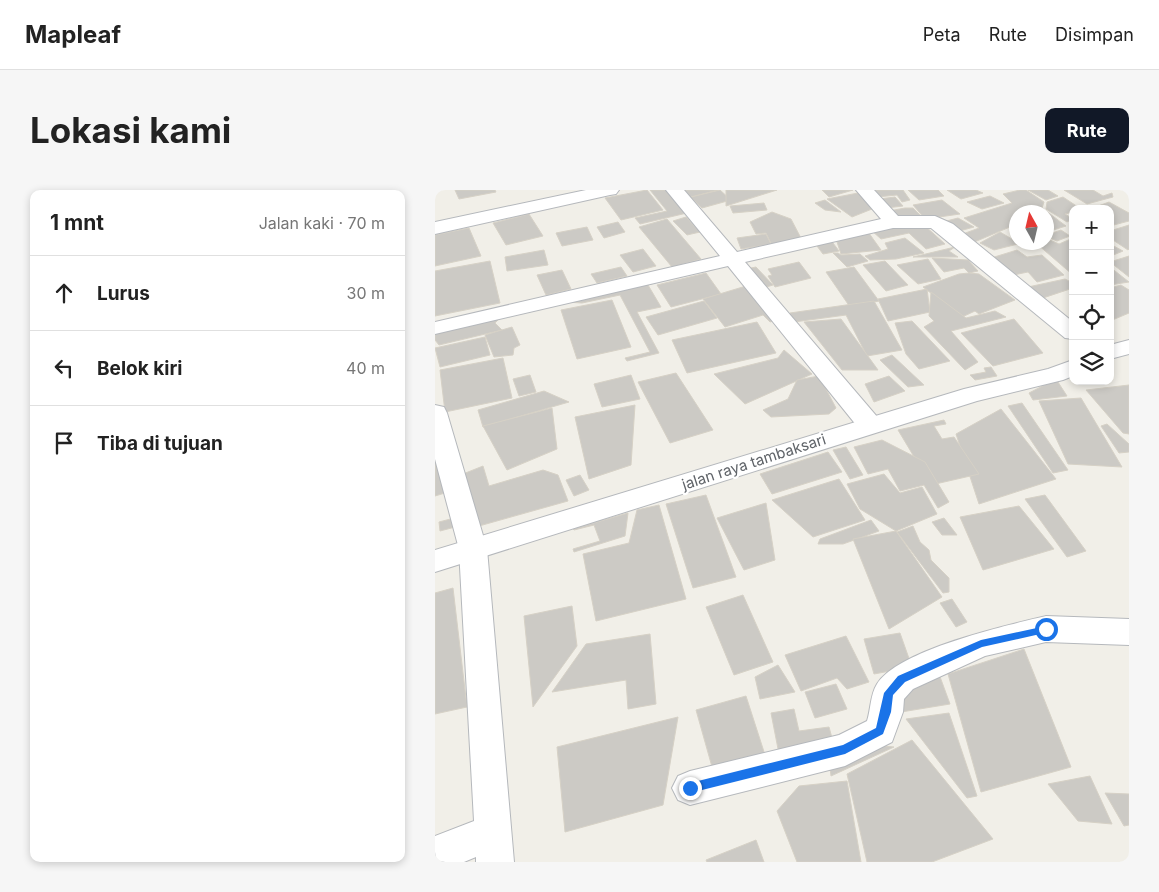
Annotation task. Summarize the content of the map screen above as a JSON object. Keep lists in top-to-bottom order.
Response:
{
  "streets": {
    "street": ["jalan raya tambaksari"]
  },
  "north": "top",
  "page": {
    "header": "Mapleaf",
    "nav": ["Peta", "Rute", "Disimpan"],
    "buttons": "Rute",
    "title": "Lokasi kami",
    "heading": ["1 mnt", "Jalan kaki · 70 m"],
    "map_buttons": ["+", "−"],
    "list": [
      ["Lurus", "30 m"],
      ["Belok kiri", "40 m"],
      "Tiba di tujuan"
    ]
  }
}
